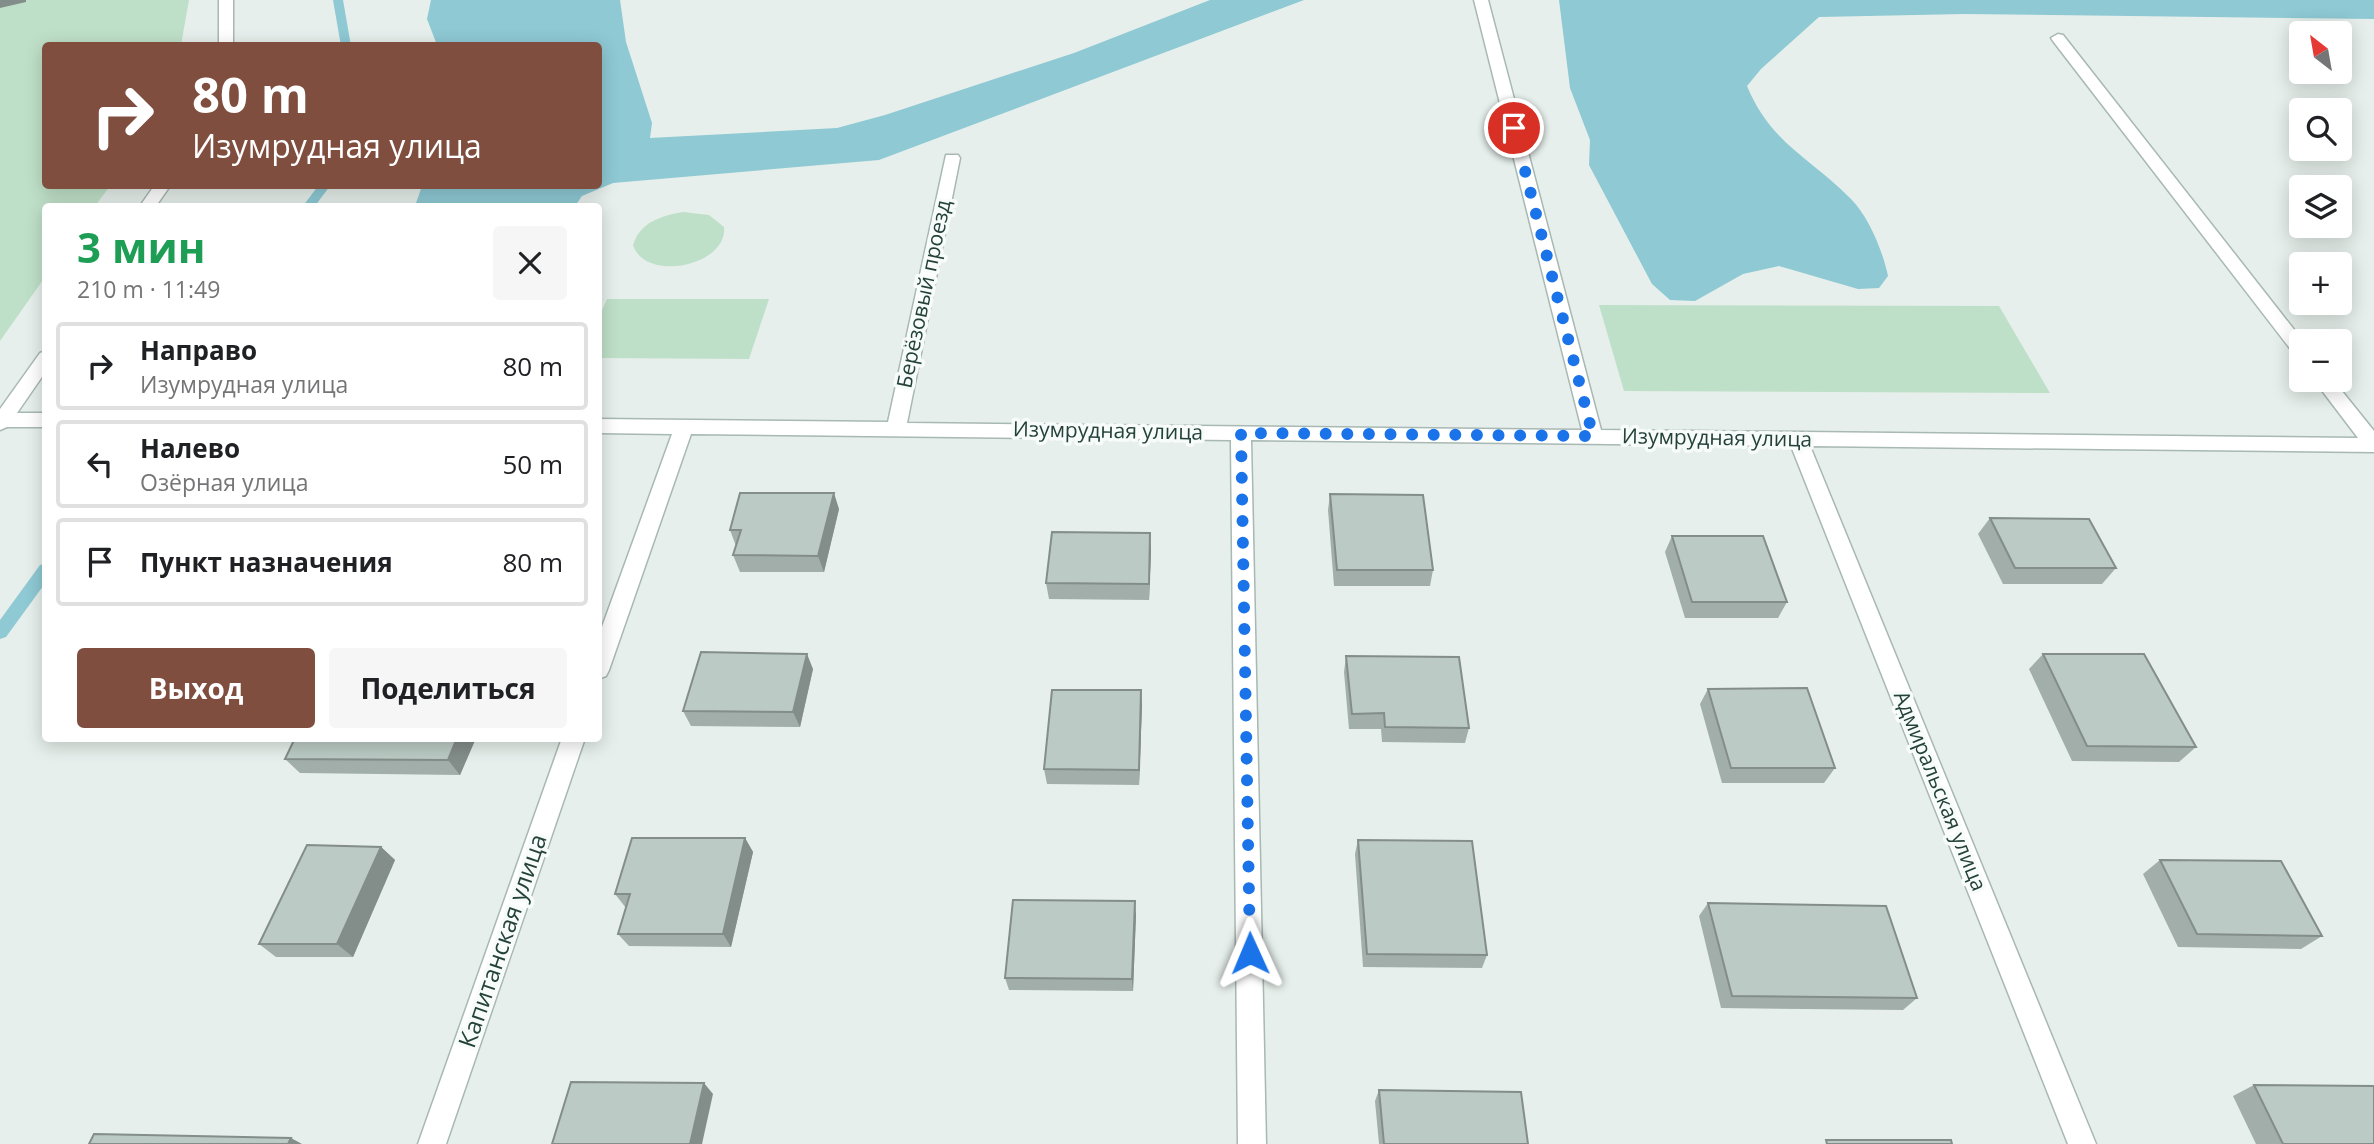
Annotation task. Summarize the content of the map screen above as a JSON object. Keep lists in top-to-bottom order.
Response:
{
  "streets": {
    "street": [
      "Берёзовый проезд",
      "Изумрудная улица",
      "Адмиральская улица",
      "Капитанская улица"
    ]
  },
  "crossings": [
    ["Берёзовый проезд", "Изумрудная улица"],
    ["Изумрудная улица", "Адмиральская улица"]
  ],
  "north": "top left",
  "page": {
    "map_buttons": ["+", "−"],
    "turn": ["80 m", "Изумрудная улица"],
    "heading": ["3 мин", "210 m · 11:49"],
    "list": [
      {
        "name": "Направо",
        "note": "Изумрудная улица",
        "value": "80 m"
      },
      {
        "name": "Налево",
        "note": "Озёрная улица",
        "value": "50 m"
      },
      {
        "name": "Пункт назначения",
        "value": "80 m"
      }
    ],
    "buttons": ["Выход", "Поделиться"]
  }
}
